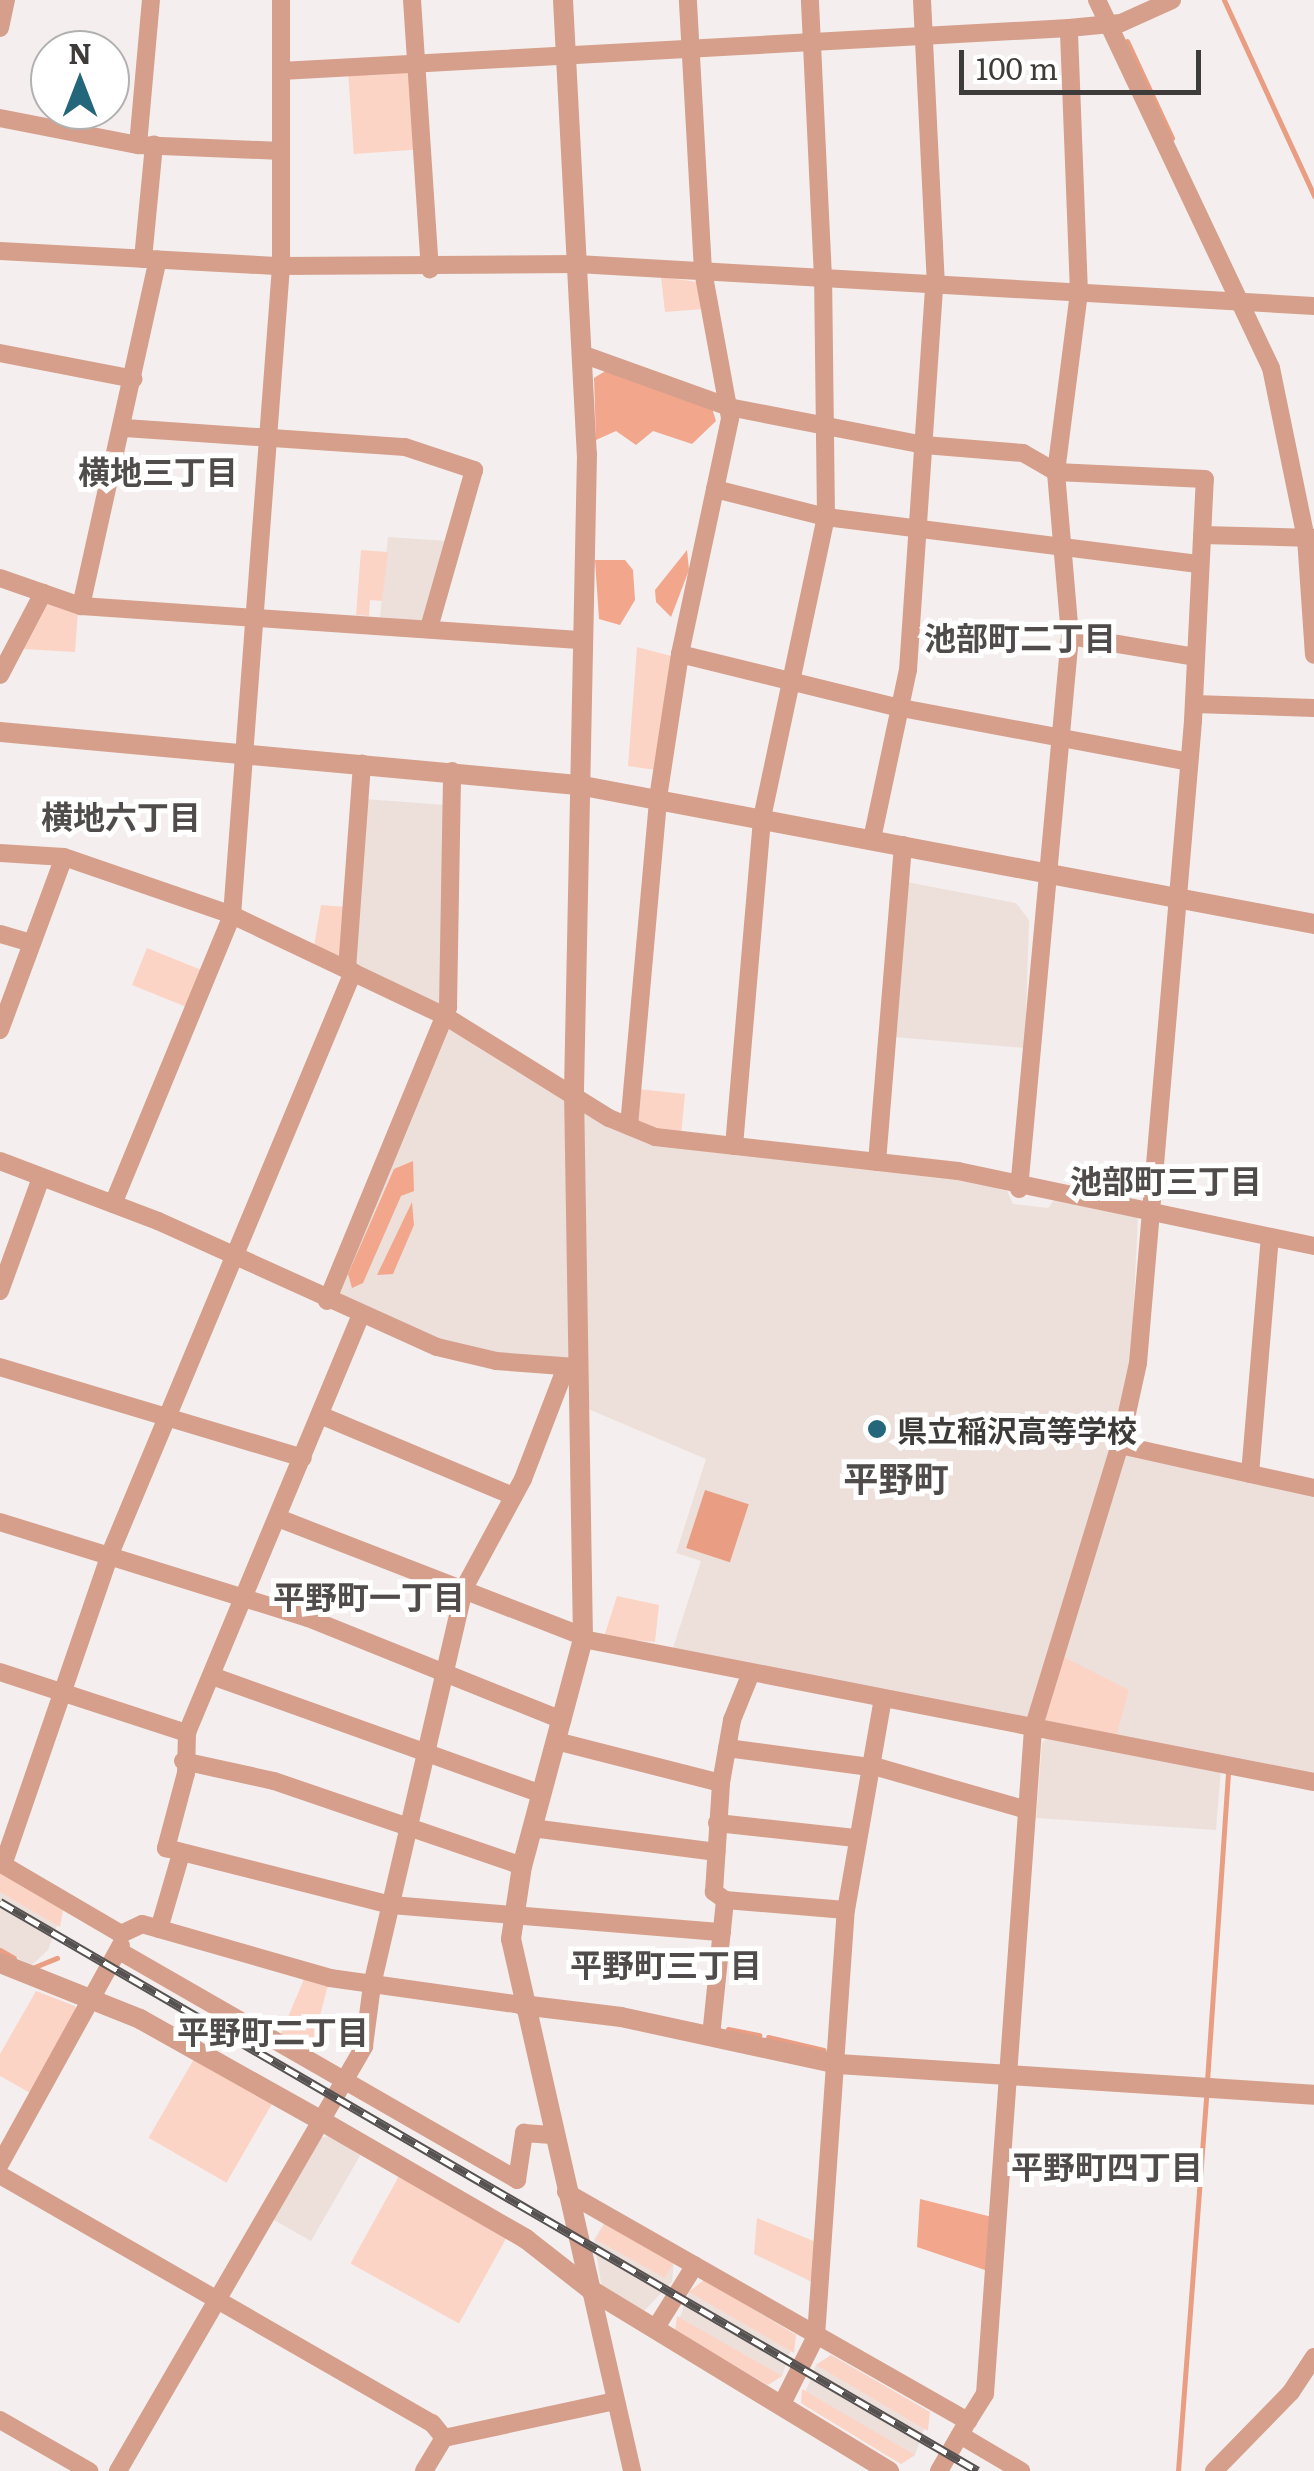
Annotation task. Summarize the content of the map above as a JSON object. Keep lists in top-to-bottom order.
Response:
{
  "districts": [
    "横地三丁目",
    "池部町二丁目",
    "横地六丁目",
    "池部町三丁目",
    "平野町",
    "平野町一丁目",
    "平野町三丁目",
    "平野町二丁目",
    "平野町四丁目"
  ],
  "places": ["県立稲沢高等学校"],
  "scale_bar": "100 m",
  "north": "top"
}
